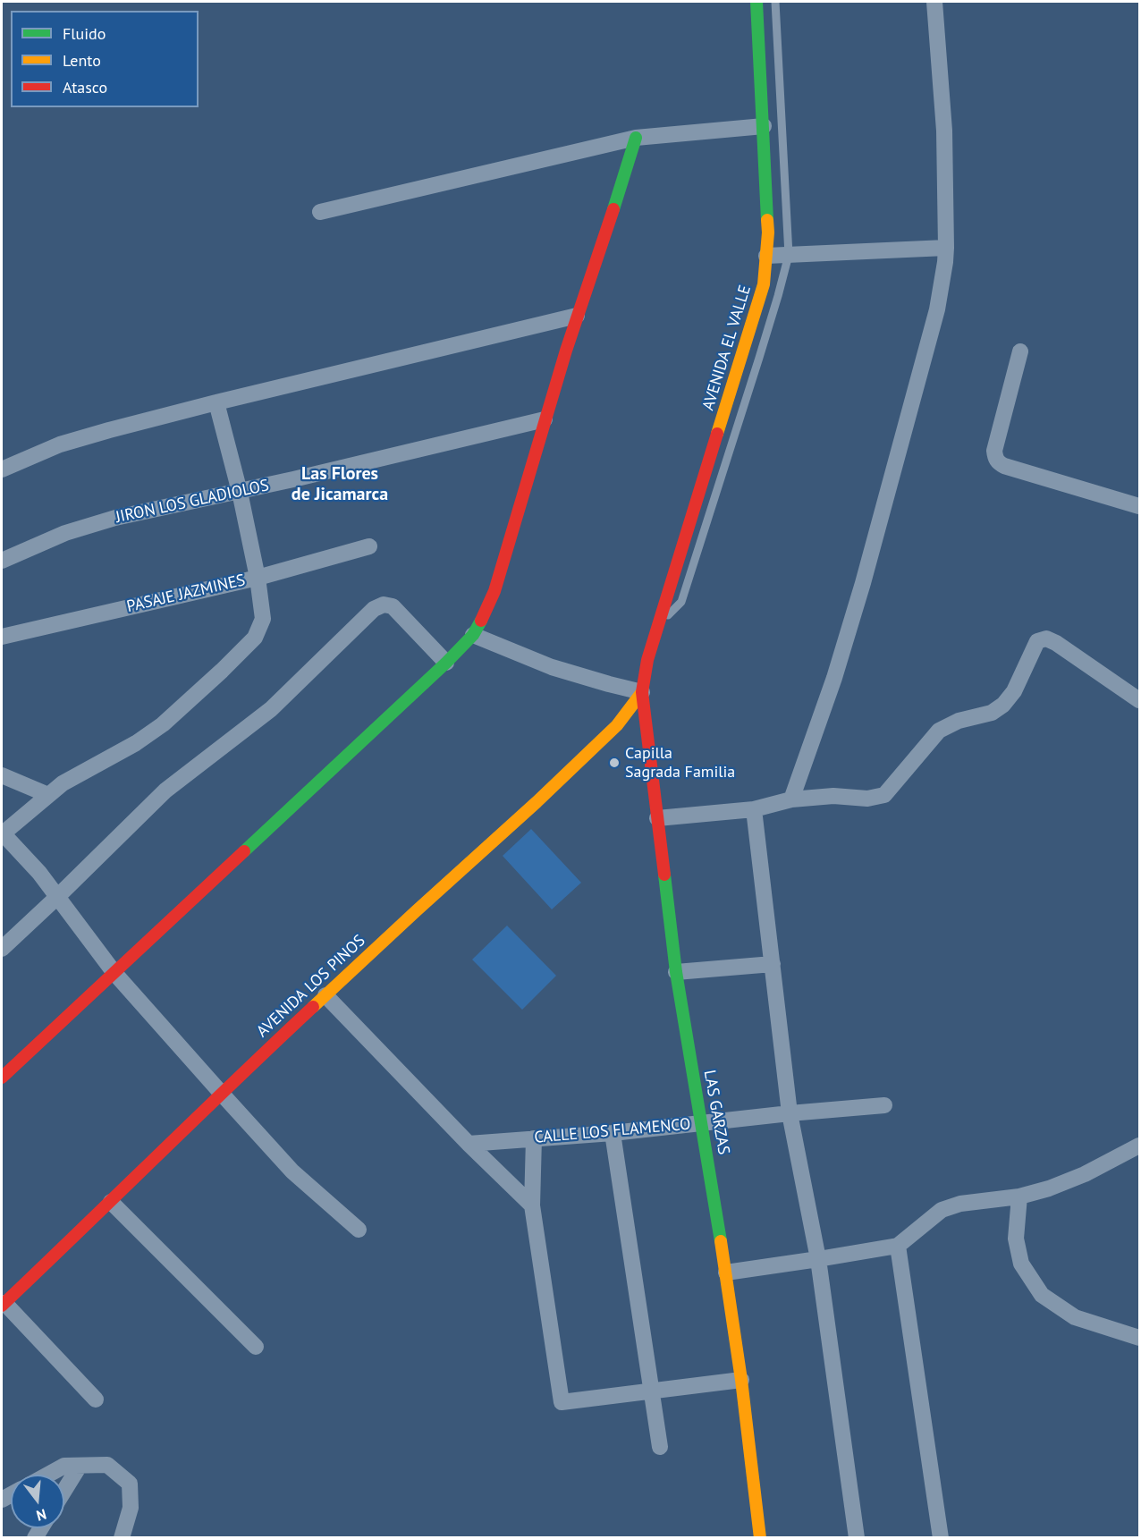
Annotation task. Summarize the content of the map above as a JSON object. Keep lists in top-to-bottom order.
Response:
{
  "streets": {
    "street": [
      "AVENIDA EL VALLE",
      "JIRON LOS GLADIOLOS",
      "PASAJE JAZMINES",
      "AVENIDA LOS PINOS",
      "LAS GARZAS",
      "CALLE LOS FLAMENCO"
    ]
  },
  "crossings": [
    ["AVENIDA EL VALLE", "AVENIDA LOS PINOS"],
    ["AVENIDA EL VALLE", "LAS GARZAS"],
    ["AVENIDA LOS PINOS", "LAS GARZAS"],
    ["LAS GARZAS", "CALLE LOS FLAMENCO"]
  ],
  "districts": ["Las Flores de Jicamarca"],
  "places": ["Capilla Sagrada Familia"],
  "legend": ["Fluido", "Lento", "Atasco"],
  "north": "bottom"
}
